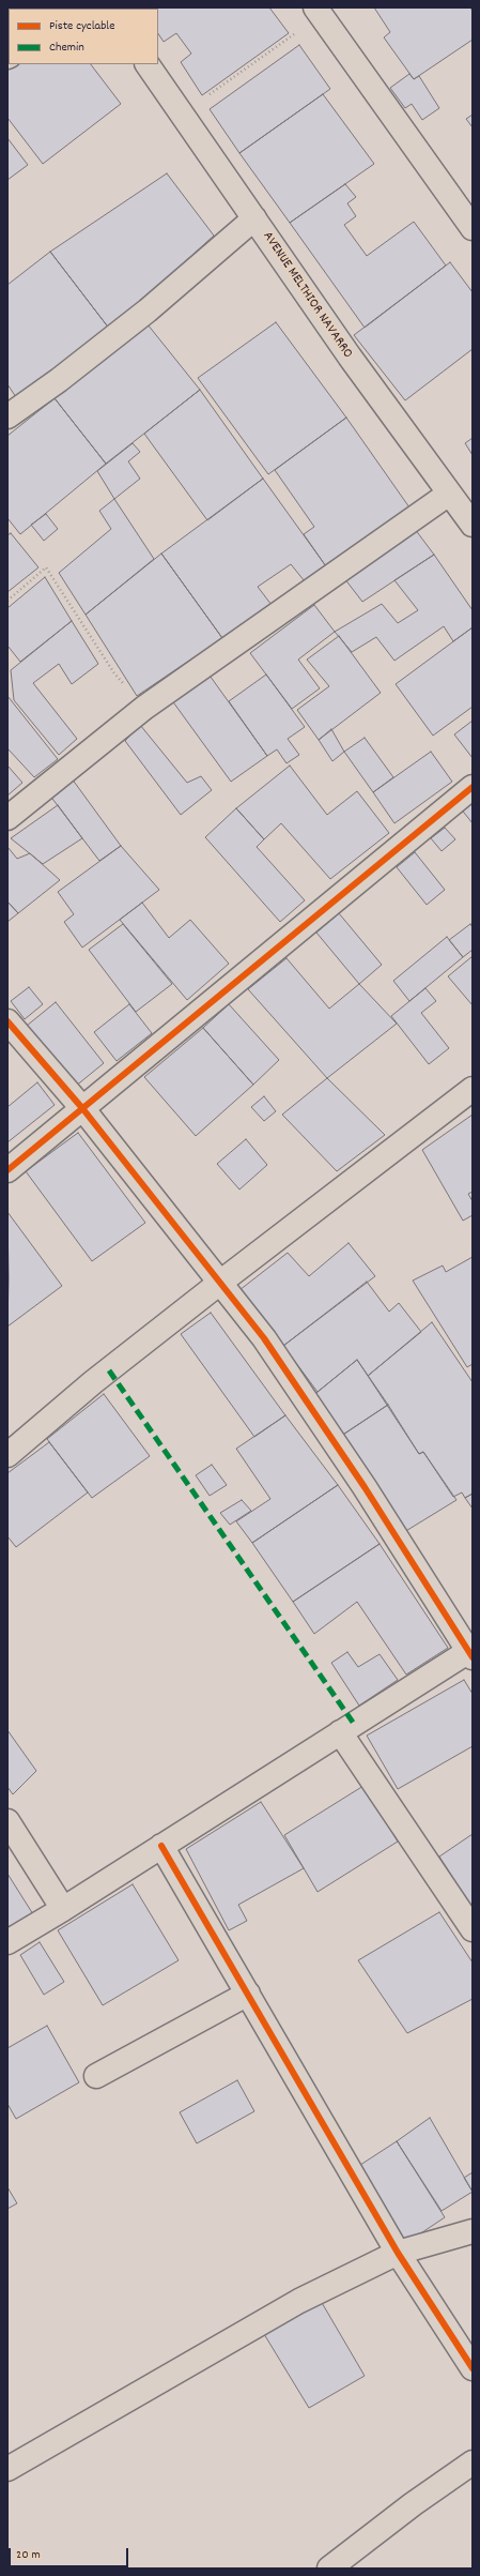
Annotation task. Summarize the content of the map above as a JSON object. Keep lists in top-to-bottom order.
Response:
{
  "streets": {
    "street": ["AVENUE MELTHIOR NAVARRO"]
  },
  "legend": ["Piste cyclable", "Chemin"],
  "scale_bar": "20 m"
}
